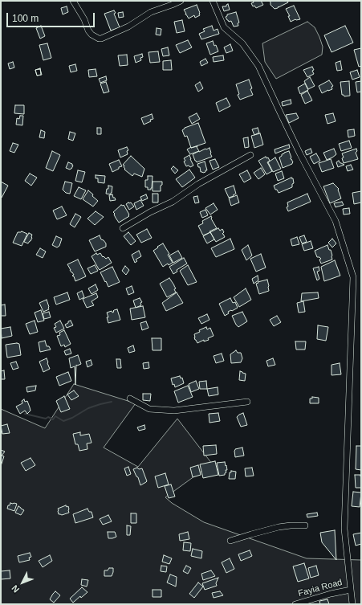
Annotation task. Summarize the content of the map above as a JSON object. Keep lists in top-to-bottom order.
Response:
{
  "streets": {
    "street": ["Fayia Road"]
  },
  "scale_bar": "100 m",
  "north": "bottom left"
}
